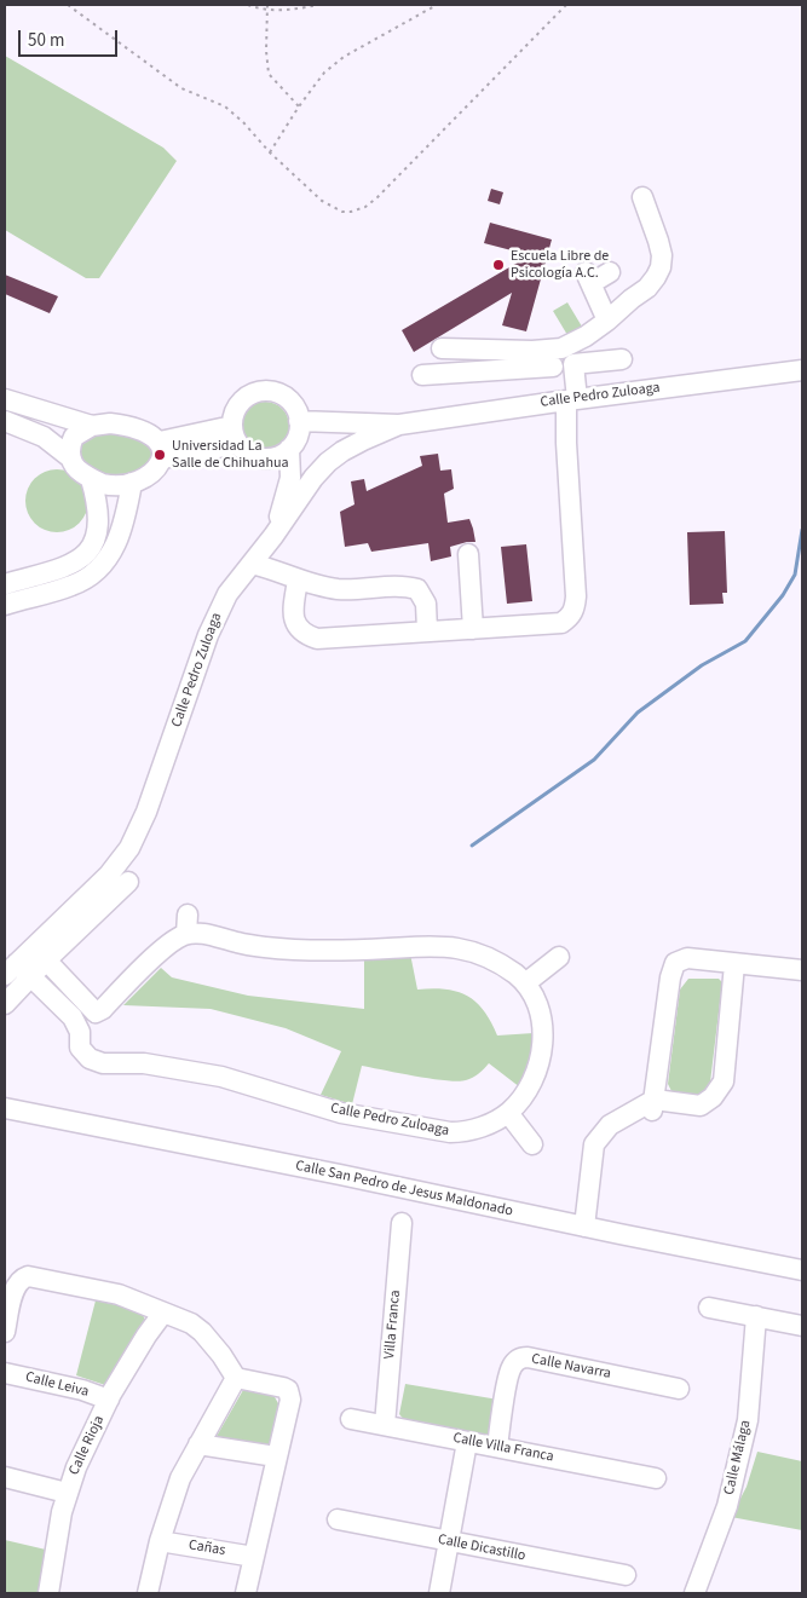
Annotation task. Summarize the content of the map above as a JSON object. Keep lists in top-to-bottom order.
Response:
{
  "streets": {
    "street": [
      "Calle Pedro Zuloaga",
      "Calle San Pedro de Jesus Maldonado",
      "Villa Franca",
      "Calle Navarra",
      "Calle Leiva",
      "Calle Rioja",
      "Calle Villa Franca",
      "Calle Málaga",
      "Cañas",
      "Calle Dicastillo"
    ]
  },
  "crossings": [
    ["Villa Franca", "Calle Villa Franca"],
    ["Calle Navarra", "Calle Villa Franca"],
    ["Calle Leiva", "Calle Rioja"]
  ],
  "places": ["Escuela Libre de Psicología A.C.", "Universidad La Salle de Chihuahua"],
  "scale_bar": "50 m"
}
